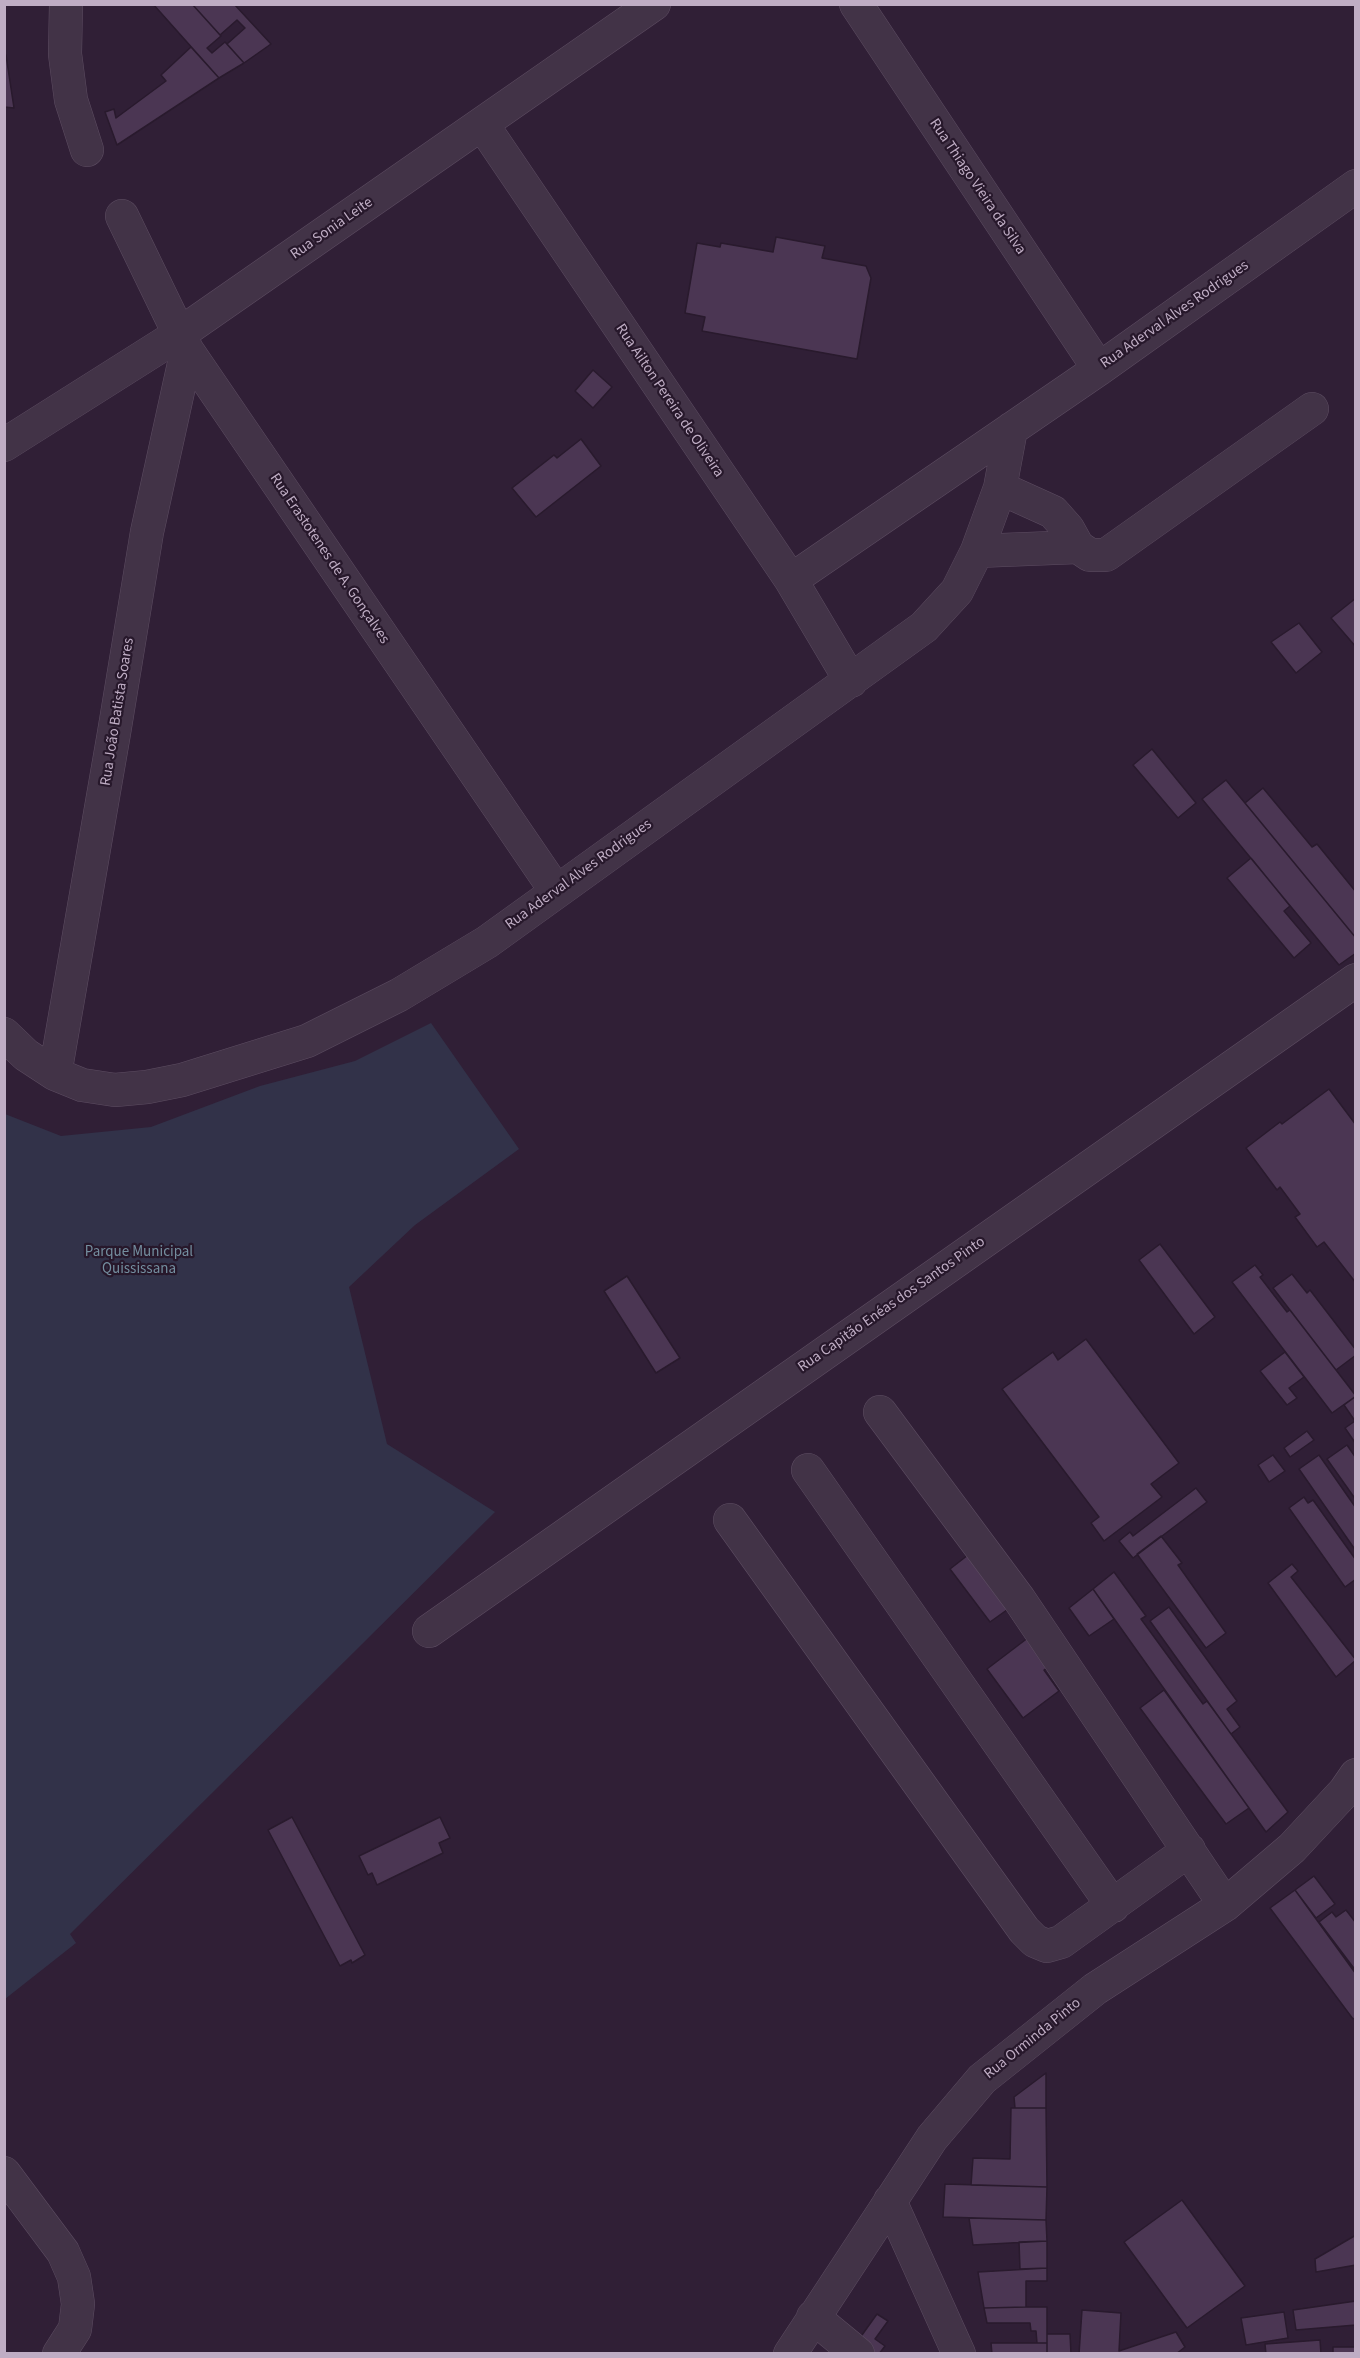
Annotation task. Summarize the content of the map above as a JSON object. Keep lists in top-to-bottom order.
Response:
{
  "streets": {
    "street": [
      "Rua Thiago Vieira da Silva",
      "Rua Sonia Leite",
      "Rua Aderval Alves Rodrigues",
      "Rua Ailton Pereira de Oliveira",
      "Rua Erastotenes de A. Gonçalves",
      "Rua João Batista Soares",
      "Rua Capitão Enéas dos Santos Pinto",
      "Rua Orminda Pinto"
    ]
  },
  "crossings": [
    ["Rua Thiago Vieira da Silva", "Rua Aderval Alves Rodrigues"],
    ["Rua Sonia Leite", "Rua Ailton Pereira de Oliveira"],
    ["Rua Sonia Leite", "Rua Erastotenes de A. Gonçalves"],
    ["Rua Sonia Leite", "Rua João Batista Soares"],
    ["Rua Aderval Alves Rodrigues", "Rua Ailton Pereira de Oliveira"],
    ["Rua Aderval Alves Rodrigues", "Rua Erastotenes de A. Gonçalves"],
    ["Rua Aderval Alves Rodrigues", "Rua João Batista Soares"],
    ["Rua Erastotenes de A. Gonçalves", "Rua João Batista Soares"]
  ],
  "parks": ["Parque Municipal Quississana"]
}
